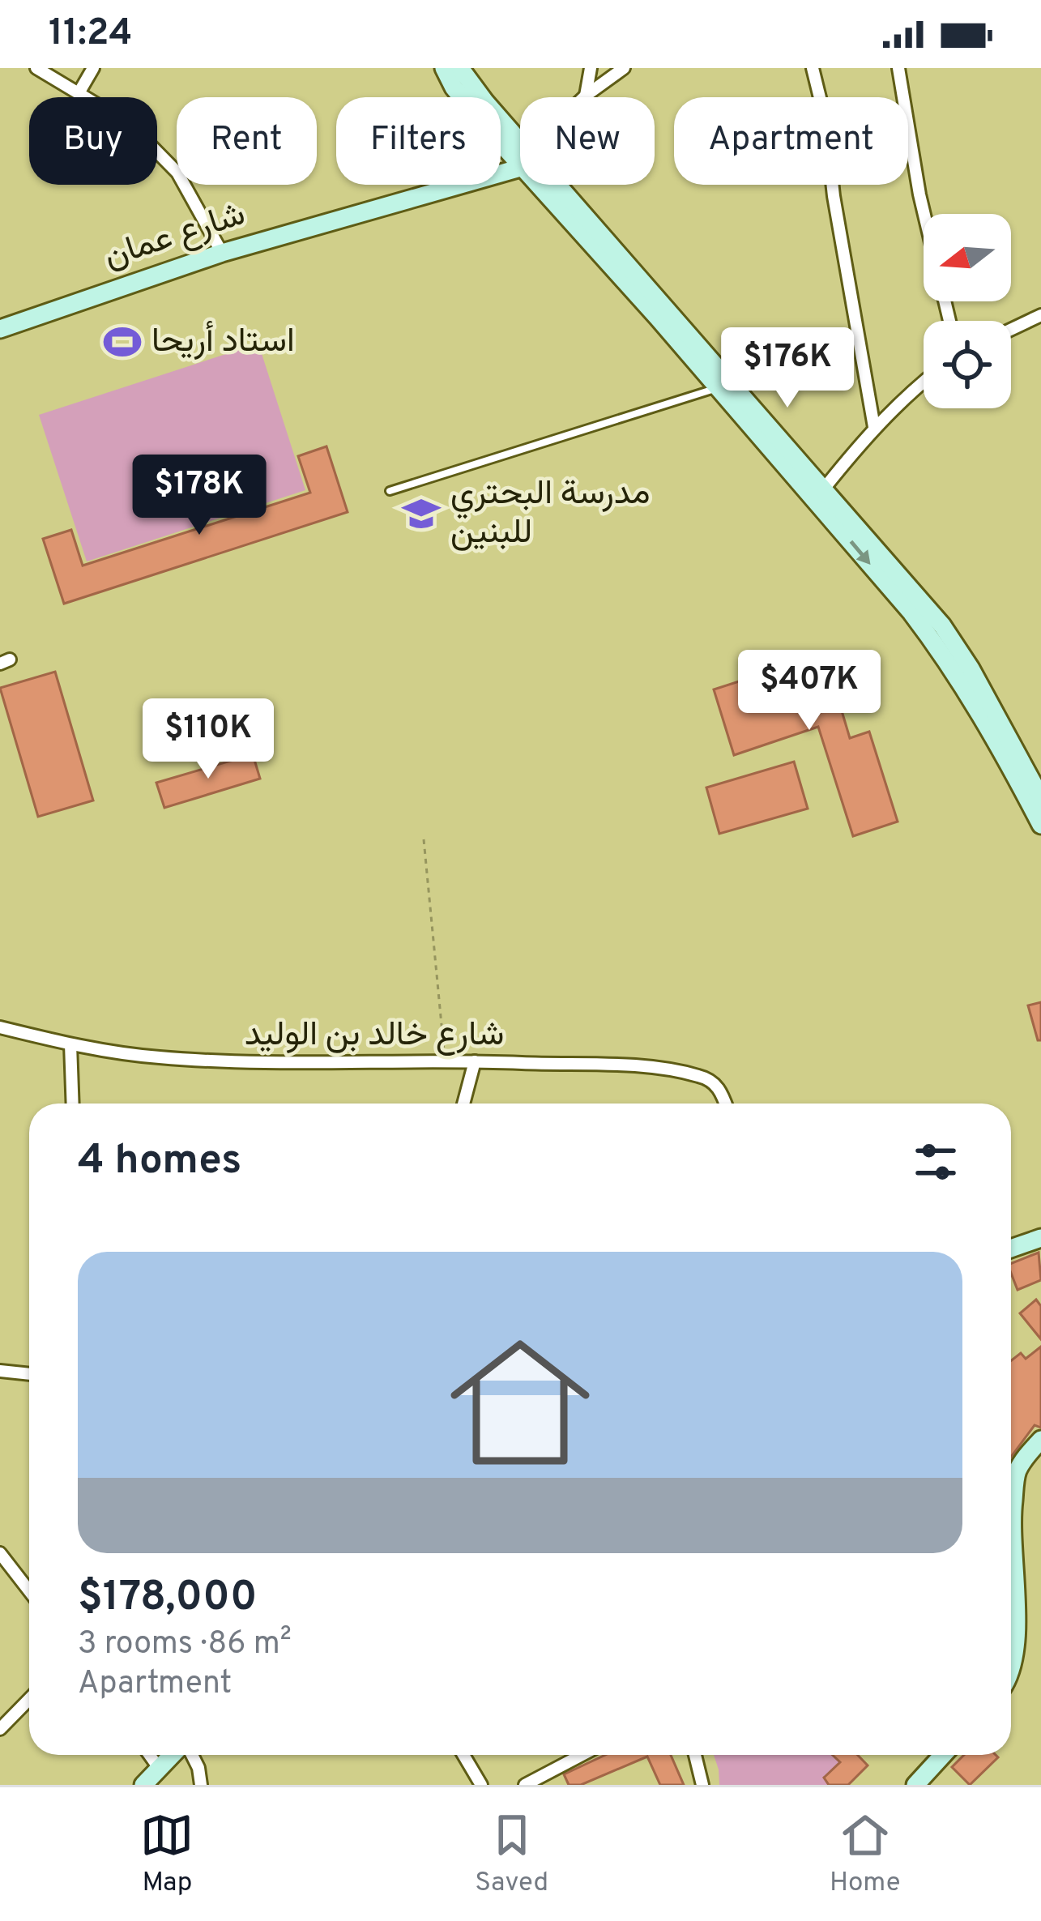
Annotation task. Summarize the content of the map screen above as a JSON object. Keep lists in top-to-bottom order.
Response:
{
  "streets": {
    "main road": ["شارع عمان"],
    "street": ["شارع خالد بن الوليد"]
  },
  "places": {
    "sports": ["استاد أريحا"],
    "school or university": ["مدرسة البحتري للبنين"]
  },
  "north": "left",
  "page": {
    "status": "11:24",
    "chip": [
      "Buy",
      "Rent",
      "Filters",
      "New",
      "Apartment"
    ],
    "price": [
      "$176K",
      "$178K",
      "$407K",
      "$110K"
    ],
    "heading": "4 homes",
    "list": [
      {
        "name": "$178,000",
        "note": "3 rooms · 86 m² · Apartment"
      }
    ],
    "tabs": ["Map", "Saved", "Home"]
  }
}
